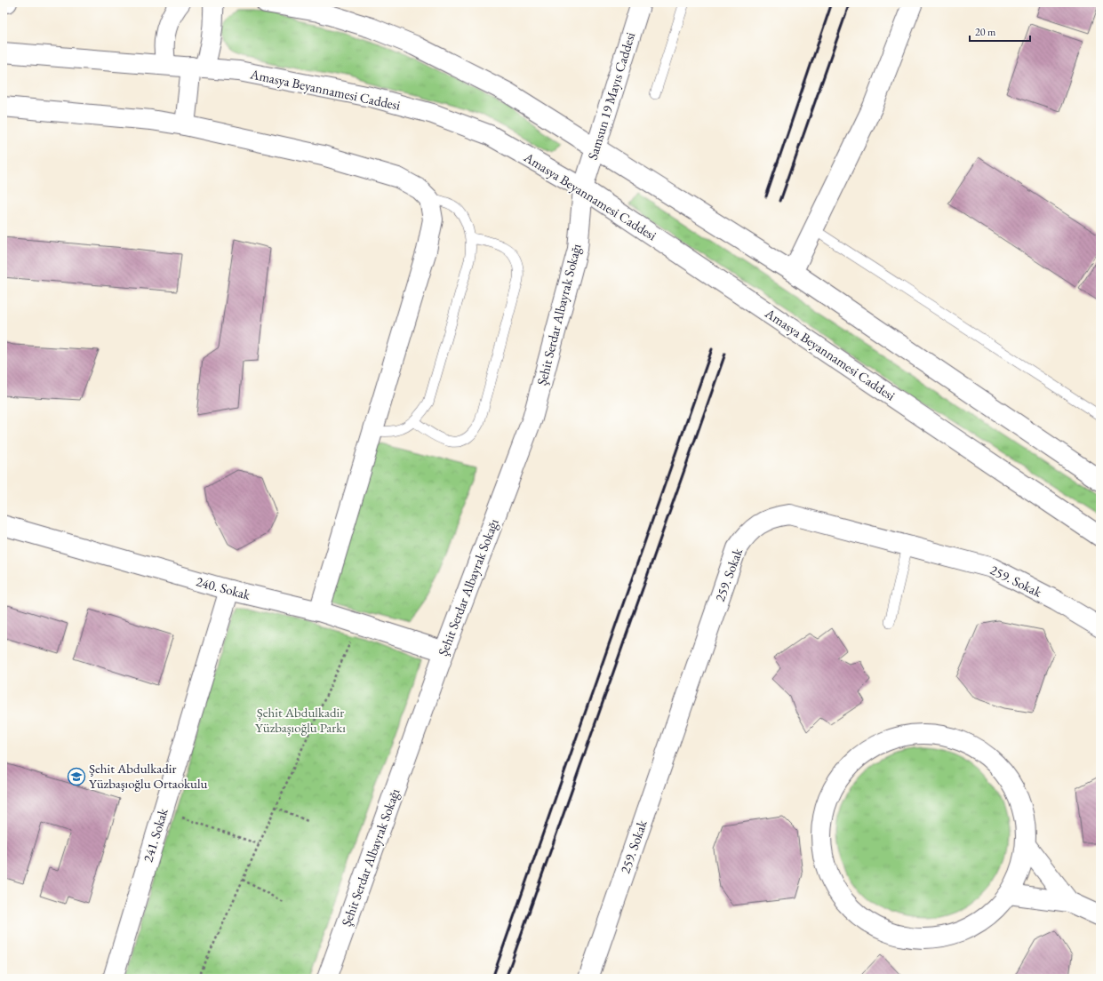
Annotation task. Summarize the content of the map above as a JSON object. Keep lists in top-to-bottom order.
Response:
{
  "streets": {
    "street": [
      "Amasya Beyannamesi Caddesi",
      "Samsun 19 Mayıs Caddesi",
      "Şehit Serdar Albayrak Sokağı",
      "259. Sokak",
      "240. Sokak",
      "241. Sokak"
    ]
  },
  "crossings": [
    ["Amasya Beyannamesi Caddesi", "Samsun 19 Mayıs Caddesi"],
    ["Amasya Beyannamesi Caddesi", "Şehit Serdar Albayrak Sokağı"],
    ["Samsun 19 Mayıs Caddesi", "Şehit Serdar Albayrak Sokağı"],
    ["Şehit Serdar Albayrak Sokağı", "240. Sokak"],
    ["240. Sokak", "241. Sokak"]
  ],
  "parks": ["Şehit Abdulkadir Yüzbaşıoğlu Parkı"],
  "places": {
    "school or university": ["Şehit Abdulkadir Yüzbaşıoğlu Ortaokulu"]
  },
  "scale_bar": "20 m"
}
